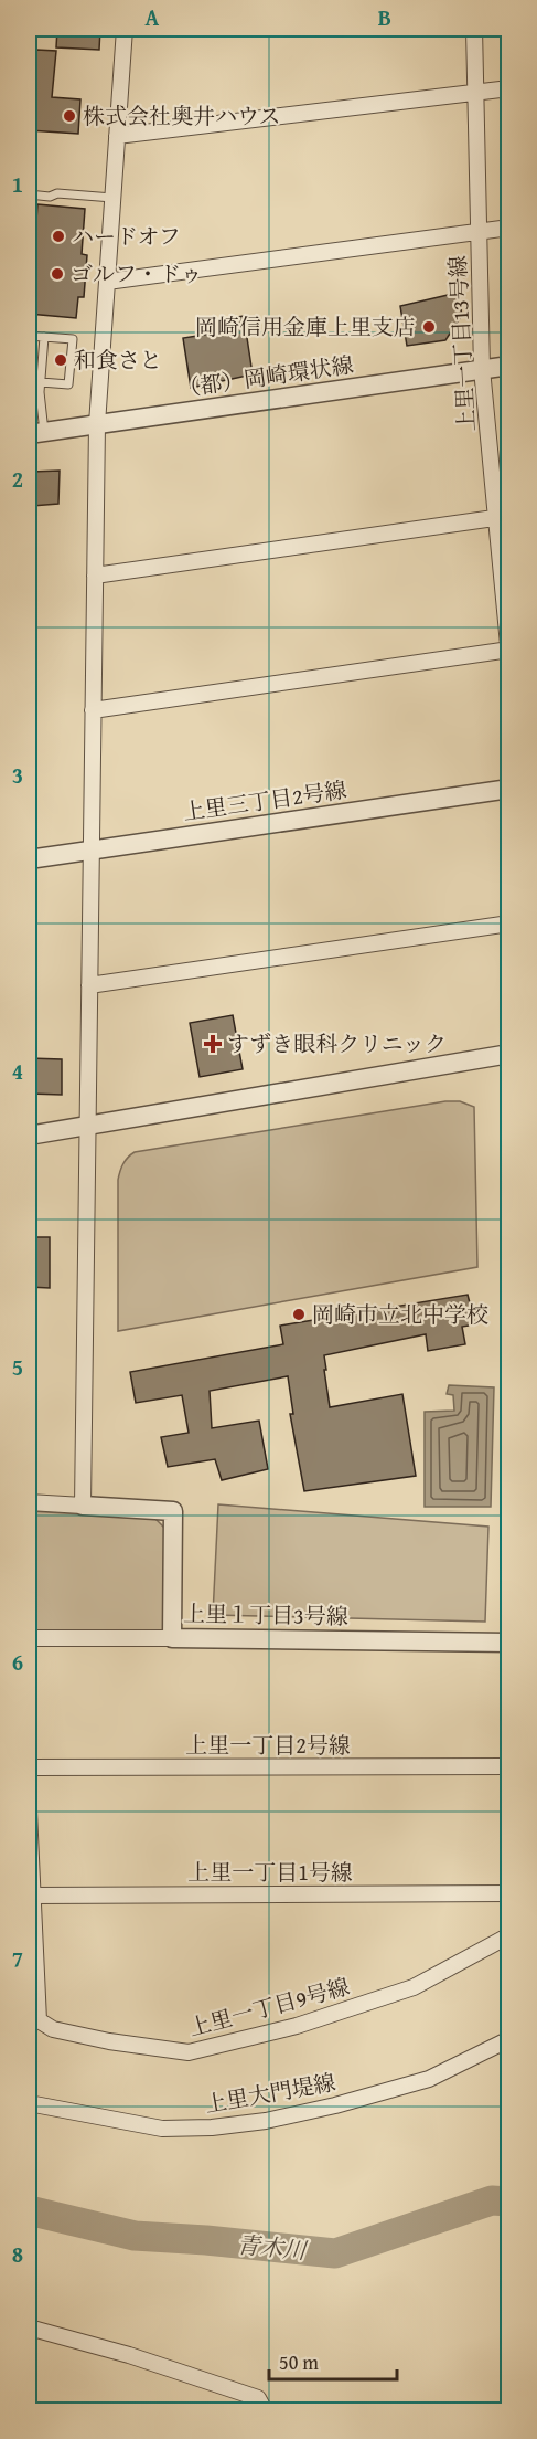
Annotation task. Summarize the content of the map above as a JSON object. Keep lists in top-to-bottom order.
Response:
{
  "streets": {
    "street": [
      "上里一丁目13号線",
      "（都）岡崎環状線",
      "上里三丁目2号線",
      "上里１丁目3号線",
      "上里一丁目2号線",
      "上里一丁目1号線",
      "上里一丁目9号線",
      "上里大門堤線"
    ]
  },
  "crossings": [
    ["上里一丁目13号線", "（都）岡崎環状線"],
    ["上里一丁目1号線", "上里一丁目9号線"]
  ],
  "water": ["青木川"],
  "places": {
    "other": [
      "株式会社奥井ハウス",
      "ハードオフ",
      "ゴルフ・ドゥ",
      "岡崎信用金庫上里支店",
      "和食さと",
      "岡崎市立北中学校"
    ],
    "health": ["すずき眼科クリニック"]
  },
  "scale_bar": "50 m",
  "grid": {
    "columns": ["A", "B"],
    "rows": [
      "1",
      "2",
      "3",
      "4",
      "5",
      "6",
      "7",
      "8"
    ]
  }
}
